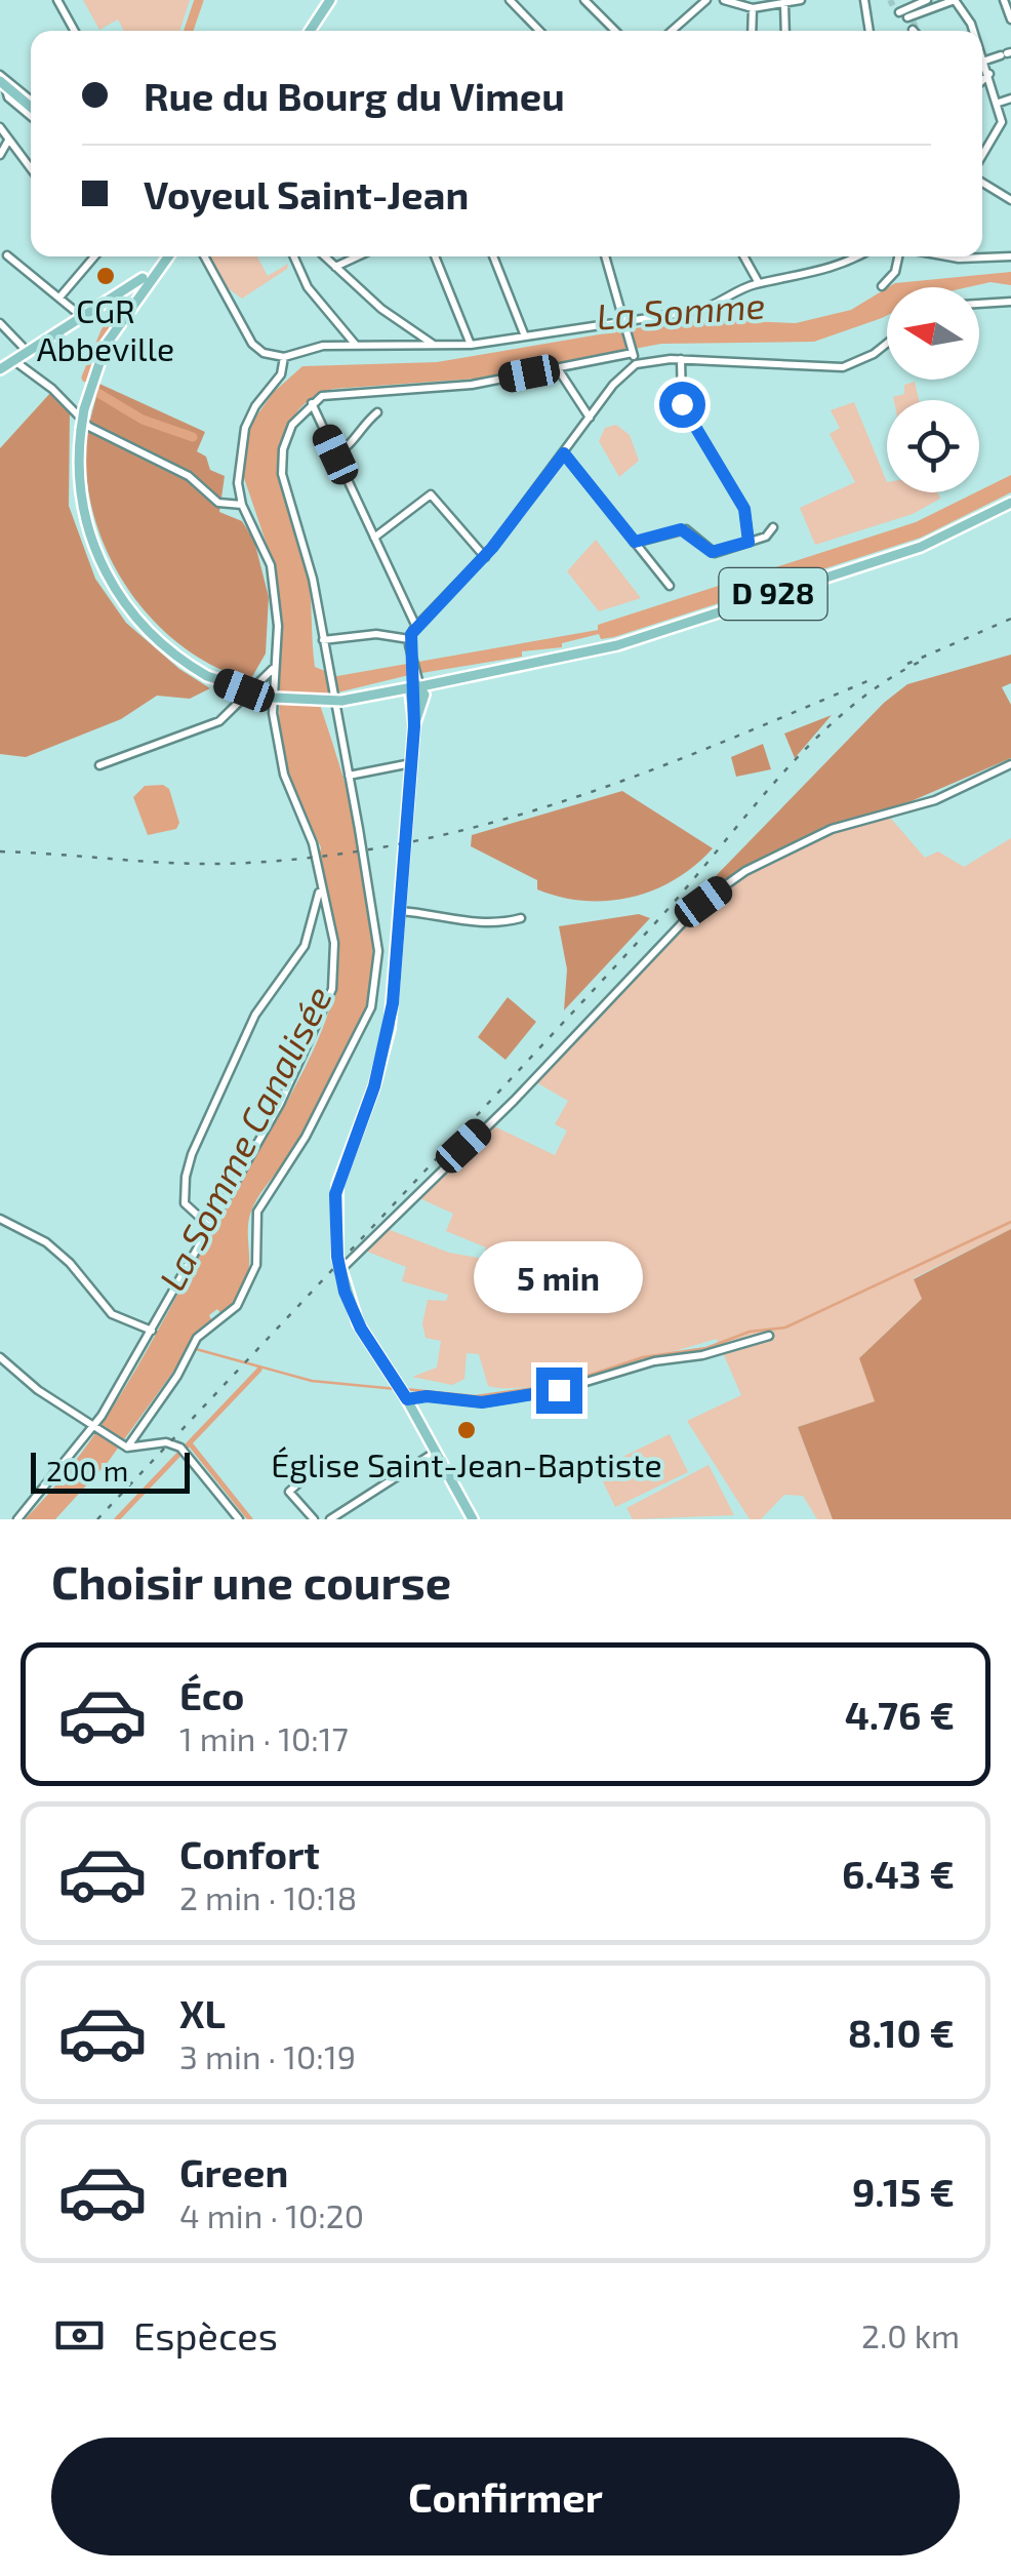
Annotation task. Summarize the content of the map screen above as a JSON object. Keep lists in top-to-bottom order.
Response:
{
  "streets": {
    "main road": ["D 928"]
  },
  "water": ["La Somme", "La Somme Canalisée"],
  "places": ["CGR Abbeville", "Église Saint-Jean-Baptiste"],
  "scale_bar": "200 m",
  "north": "left",
  "page": {
    "banner": ["Rue du Bourg du Vimeu", "Voyeul Saint-Jean"],
    "bubble": "5 min",
    "scale": "200 m",
    "heading": "Choisir une course",
    "list": [
      {
        "name": "Éco",
        "note": "1 min · 10:17",
        "value": "4.76 €"
      },
      {
        "name": "Confort",
        "note": "2 min · 10:18",
        "value": "6.43 €"
      },
      {
        "name": "XL",
        "note": "3 min · 10:19",
        "value": "8.10 €"
      },
      {
        "name": "Green",
        "note": "4 min · 10:20",
        "value": "9.15 €"
      }
    ],
    "pay": ["Espèces", "2.0 km"],
    "buttons": "Confirmer"
  }
}
